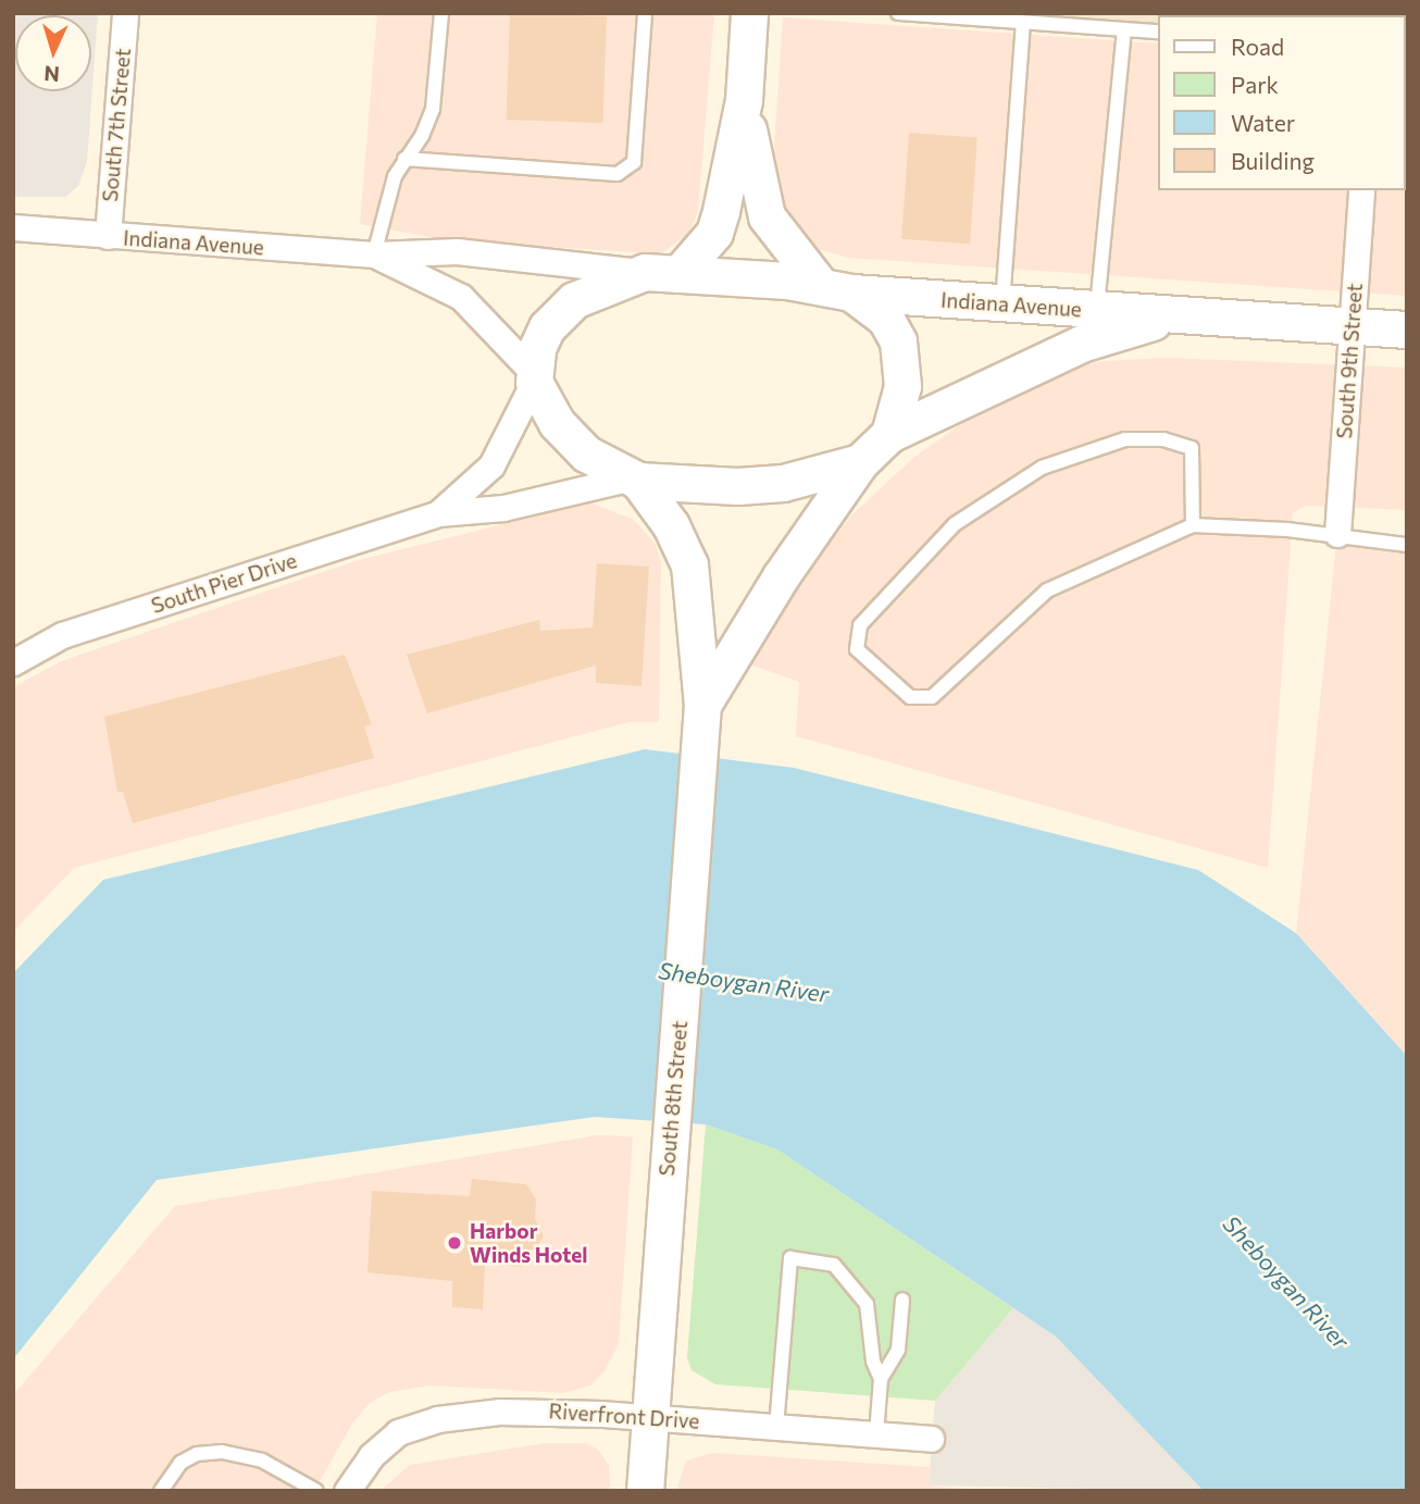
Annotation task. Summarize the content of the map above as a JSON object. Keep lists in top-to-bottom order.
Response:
{
  "streets": {
    "main road": ["Indiana Avenue", "South 8th Street"],
    "street": [
      "South 7th Street",
      "South 9th Street",
      "South Pier Drive",
      "Riverfront Drive"
    ]
  },
  "crossings": [
    ["South 7th Street", "Indiana Avenue"],
    ["Indiana Avenue", "South 9th Street"],
    ["Indiana Avenue", "South Pier Drive"],
    ["Indiana Avenue", "South 8th Street"],
    ["South Pier Drive", "South 8th Street"],
    ["South 8th Street", "Riverfront Drive"]
  ],
  "water": ["Sheboygan River"],
  "places": ["Harbor Winds Hotel"],
  "legend": [
    "Road",
    "Park",
    "Water",
    "Building"
  ],
  "north": "bottom"
}
